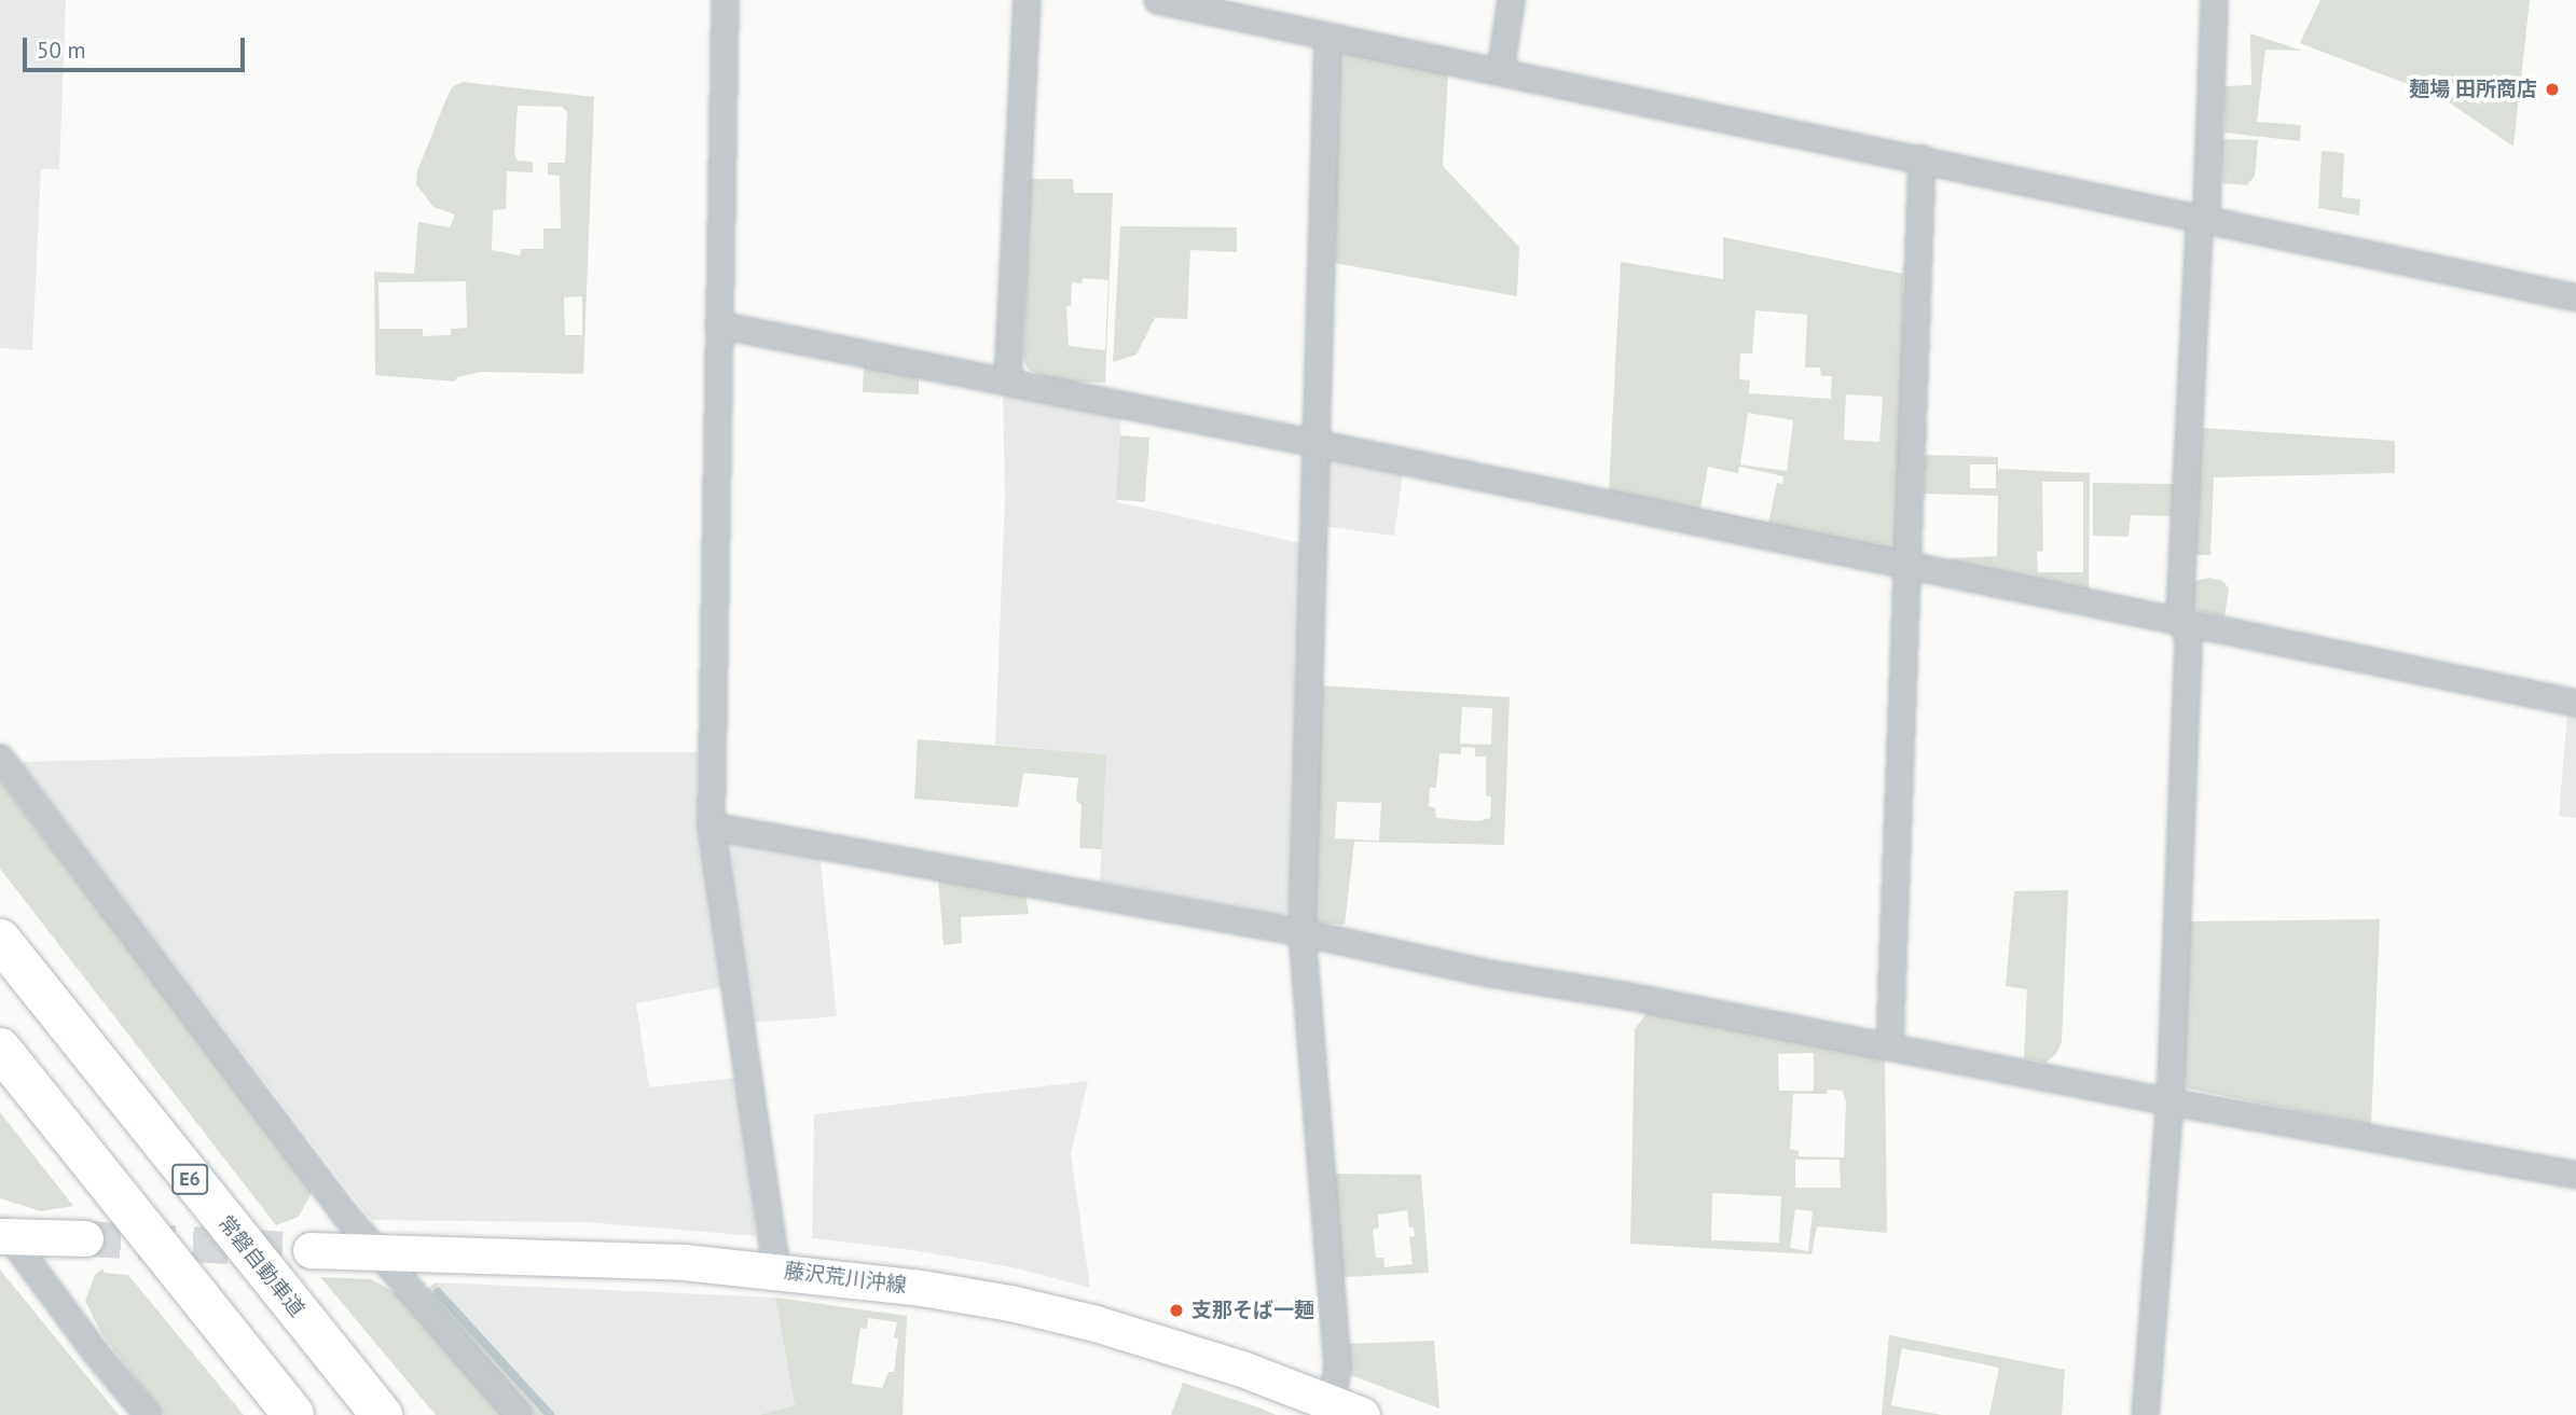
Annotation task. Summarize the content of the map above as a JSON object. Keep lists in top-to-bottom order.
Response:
{
  "streets": {
    "highway": ["E6", "常磐自動車道"],
    "main road": ["藤沢荒川沖線"]
  },
  "places": ["麺場 田所商店", "支那そば一麺"],
  "scale_bar": "50 m"
}
